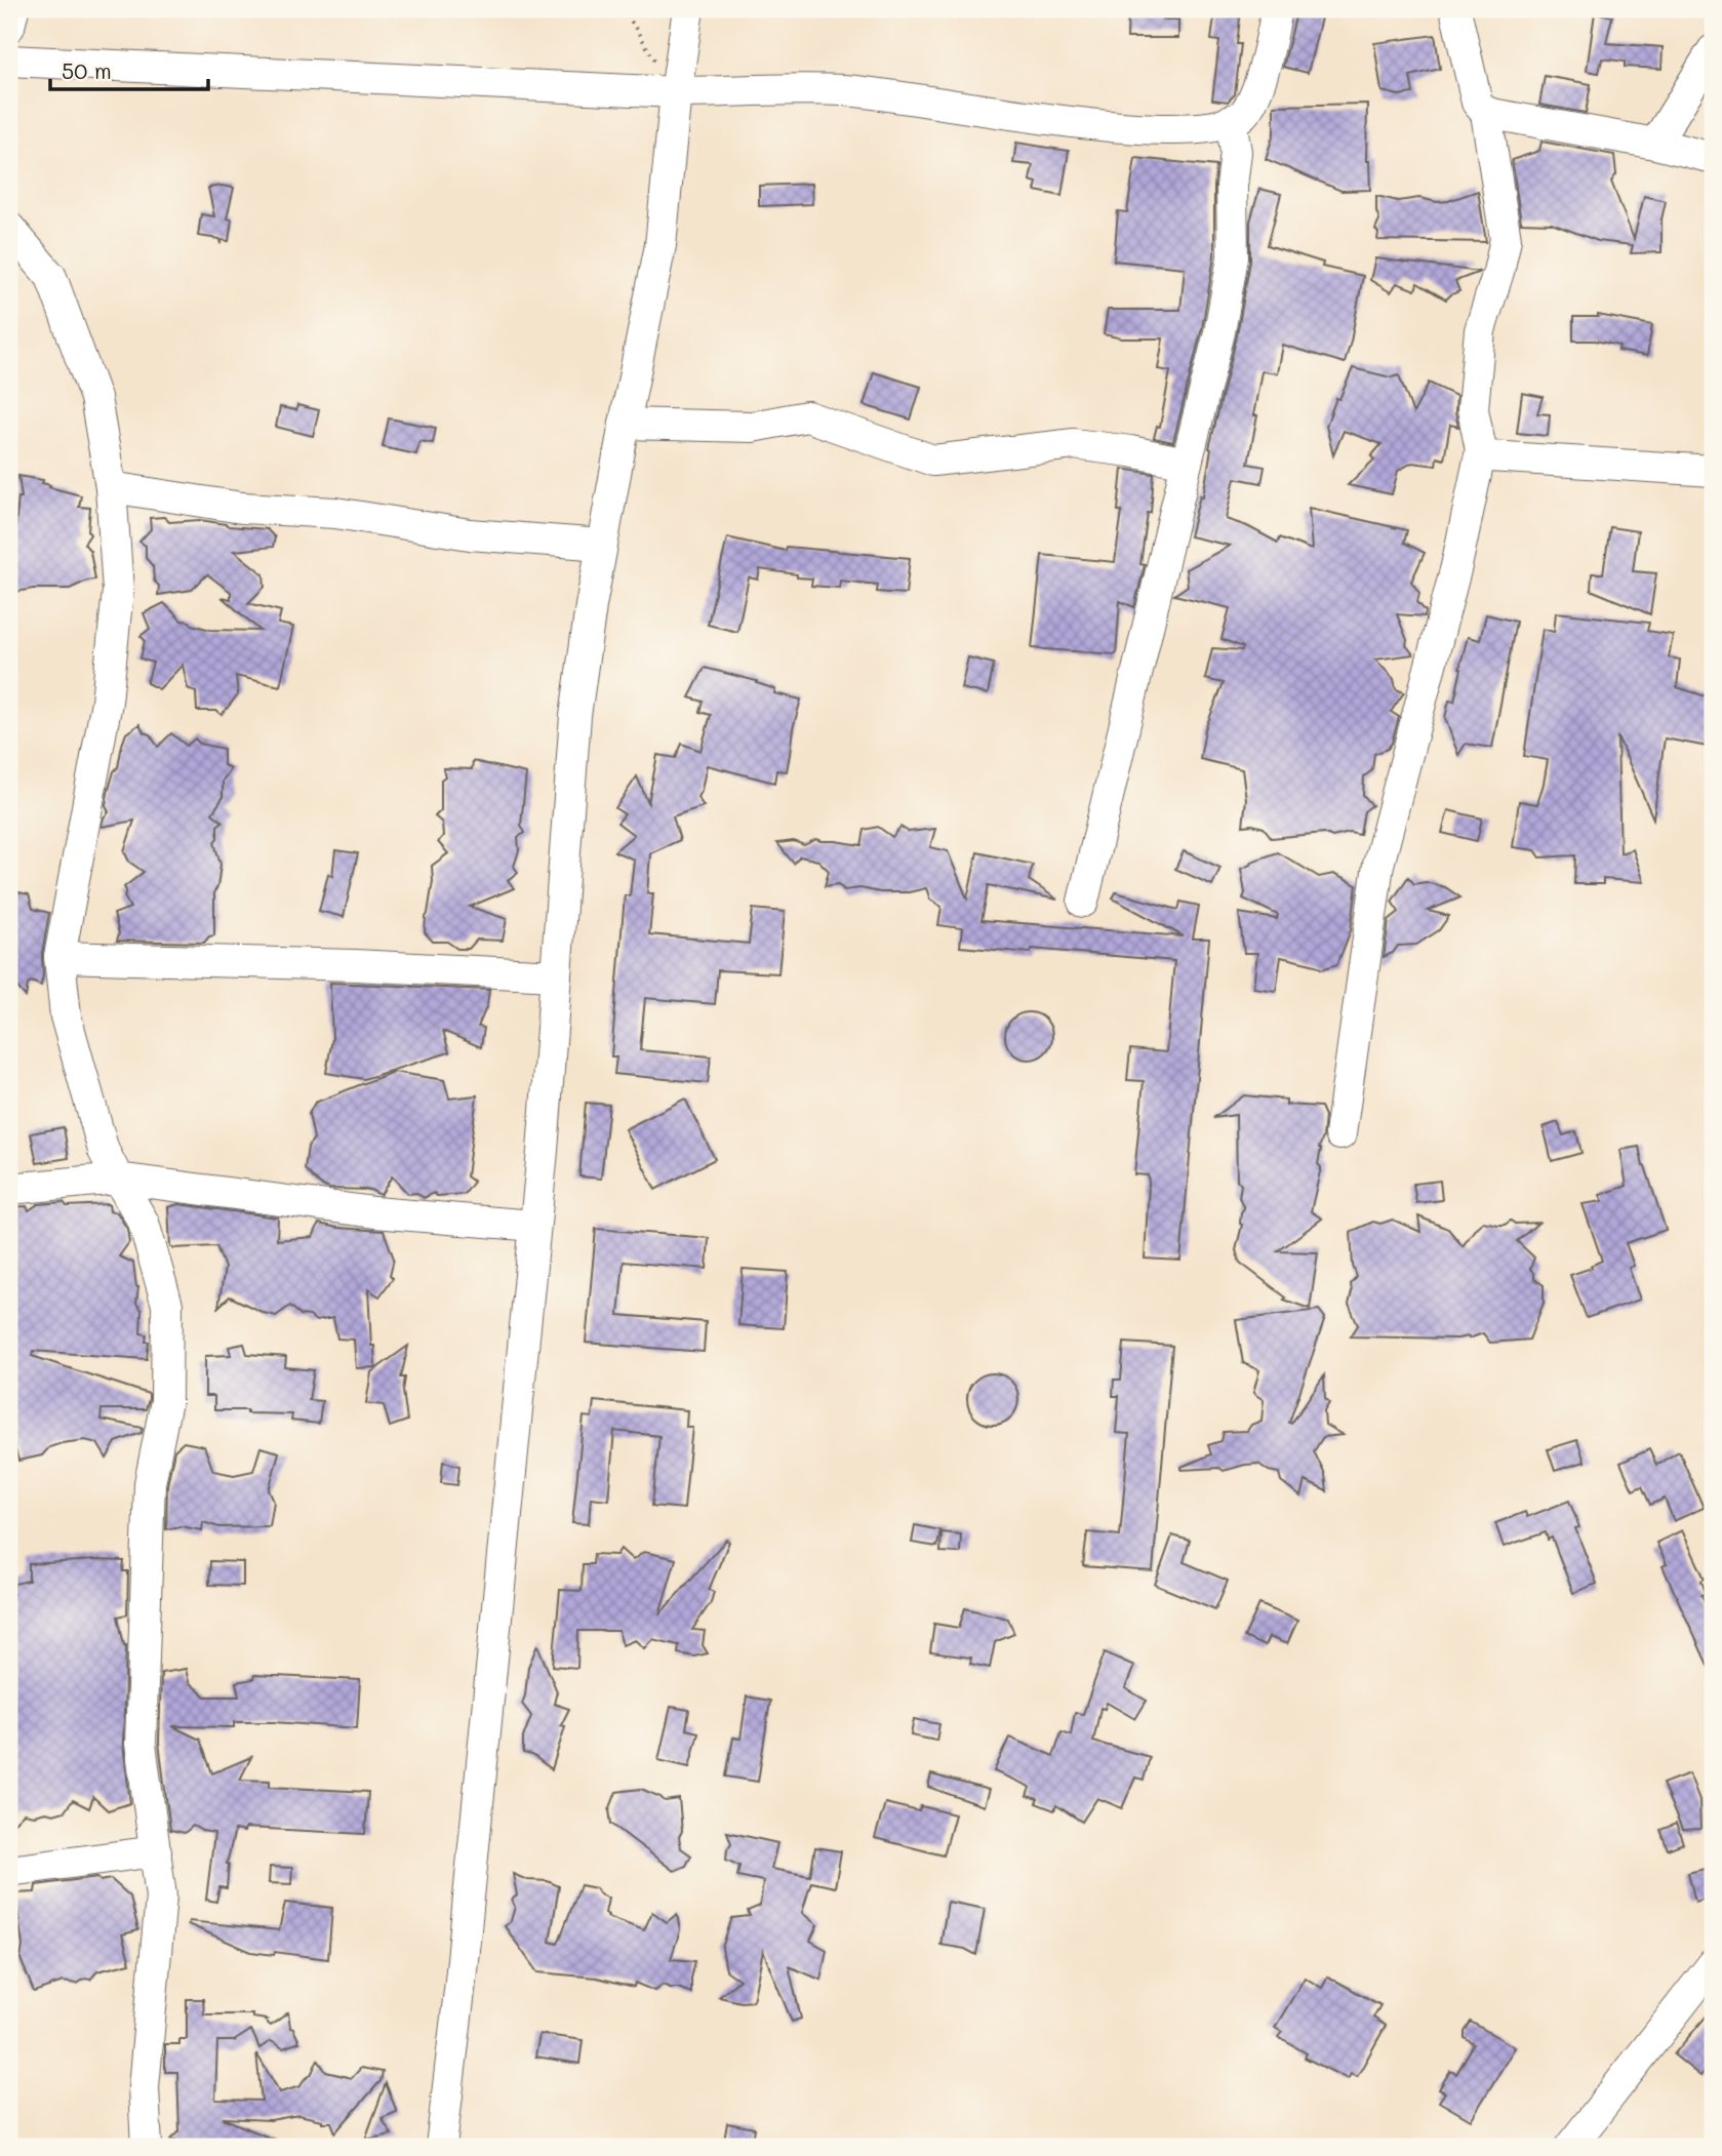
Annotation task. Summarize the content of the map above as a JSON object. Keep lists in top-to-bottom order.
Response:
{
  "scale_bar": "50 m"
}
